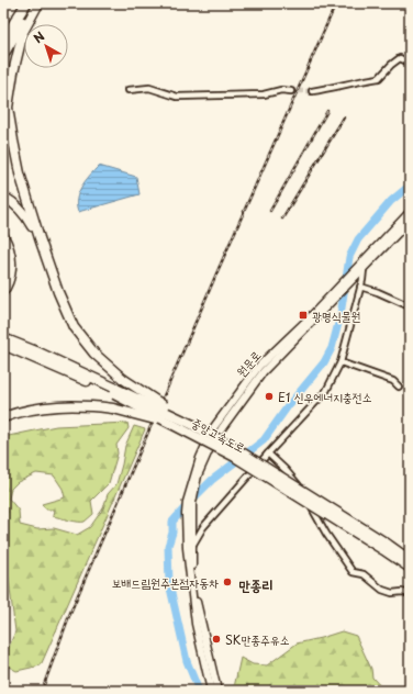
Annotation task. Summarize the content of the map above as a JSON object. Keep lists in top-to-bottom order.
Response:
{
  "streets": {
    "highway": ["중앙고속도로"],
    "main road": ["원문로"]
  },
  "districts": ["만종리"],
  "places": {
    "transit": ["광명식물원"],
    "other": ["E1 신우에너지충전소", "보배드림원주본점자동차", "SK만종주유소"]
  },
  "north": "top left"
}
